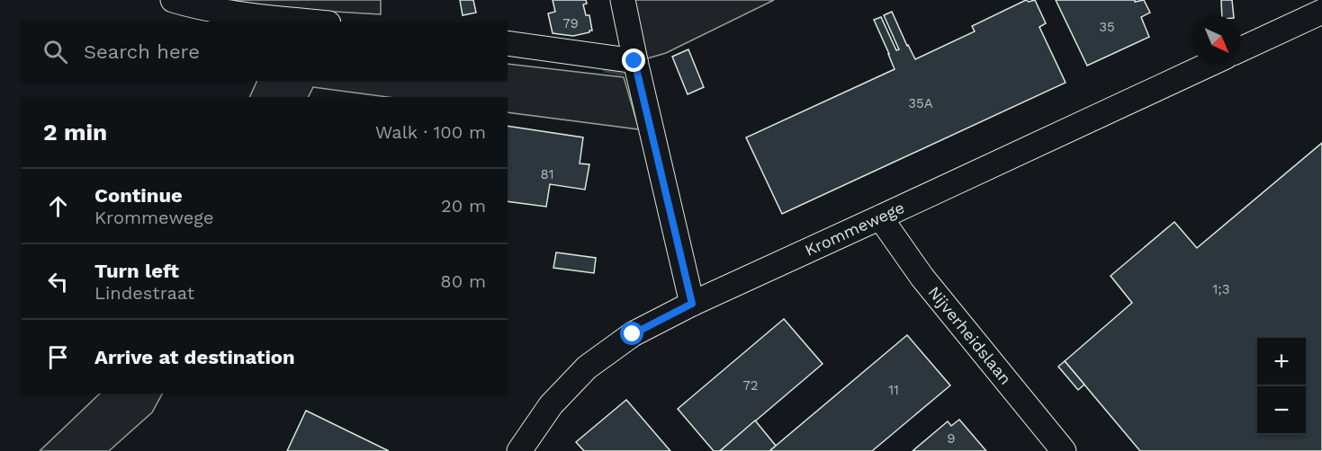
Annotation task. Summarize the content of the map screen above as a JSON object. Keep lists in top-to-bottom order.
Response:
{
  "streets": {
    "street": ["Krommewege", "Nijverheidslaan"]
  },
  "crossings": [
    ["Krommewege", "Nijverheidslaan"]
  ],
  "house_numbers": [
    "79",
    "35",
    "35A",
    "81",
    "1;3",
    "72",
    "11",
    "9"
  ],
  "north": "bottom right",
  "page": {
    "search": "Search here",
    "heading": ["2 min", "Walk · 100 m"],
    "list": [
      ["Continue", "Krommewege", "20 m"],
      ["Turn left", "Lindestraat", "80 m"],
      "Arrive at destination"
    ],
    "map_buttons": ["+", "−"]
  }
}
